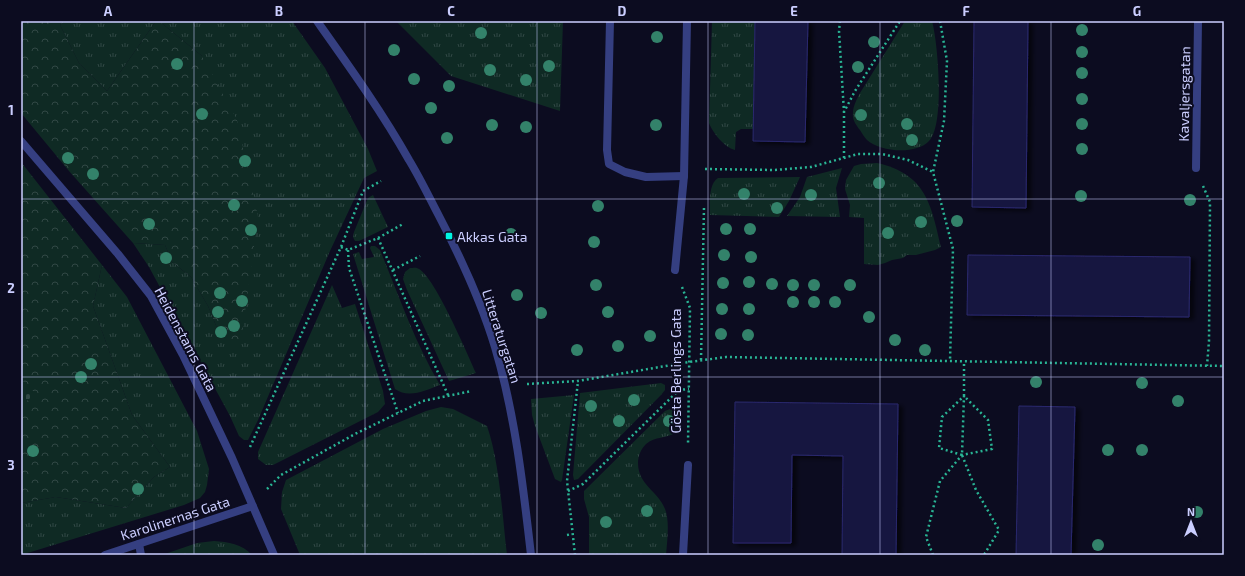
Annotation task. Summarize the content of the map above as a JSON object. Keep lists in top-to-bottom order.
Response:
{
  "streets": {
    "street": [
      "Kavaljersgatan",
      "Litteraturgatan",
      "Heidenstams Gata",
      "Karolinernas Gata"
    ],
    "path": ["Gösta Berlings Gata"]
  },
  "crossings": [
    ["Heidenstams Gata", "Karolinernas Gata"]
  ],
  "places": {
    "transit": ["Akkas Gata"]
  },
  "north": "top",
  "grid": {
    "columns": [
      "A",
      "B",
      "C",
      "D",
      "E",
      "F",
      "G"
    ],
    "rows": ["1", "2", "3"]
  }
}
